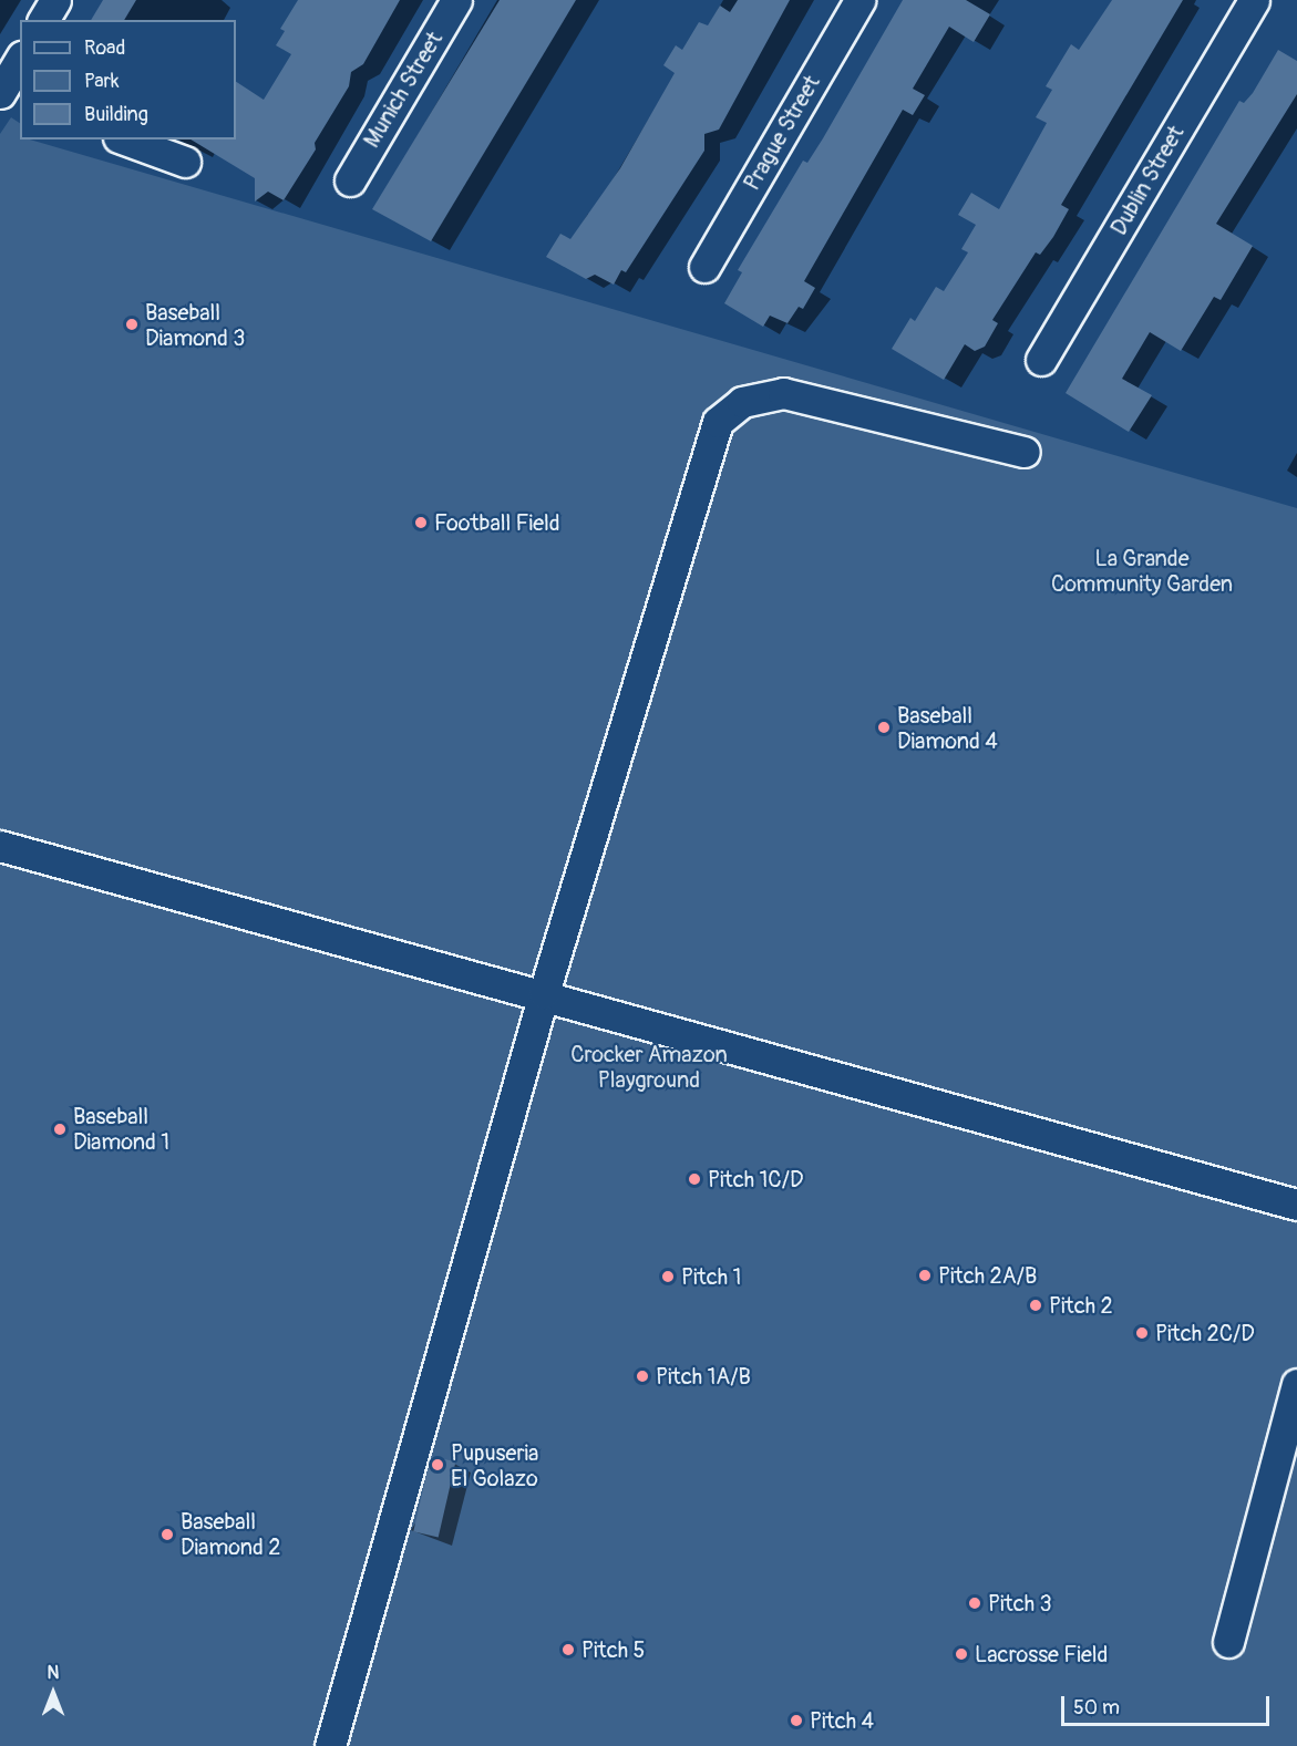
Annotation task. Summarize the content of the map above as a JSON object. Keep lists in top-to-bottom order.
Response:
{
  "streets": {
    "street": ["Munich Street", "Prague Street", "Dublin Street"]
  },
  "parks": ["La Grande Community Garden", "Crocker Amazon Playground"],
  "places": [
    "Baseball Diamond 3",
    "Football Field",
    "Baseball Diamond 4",
    "Baseball Diamond 1",
    "Pitch 1C/D",
    "Pitch 2A/B",
    "Pitch 1",
    "Pitch 2",
    "Pitch 2C/D",
    "Pitch 1A/B",
    "Pupuseria El Golazo",
    "Baseball Diamond 2",
    "Pitch 3",
    "Pitch 5",
    "Lacrosse Field",
    "Pitch 4"
  ],
  "legend": ["Road", "Park", "Building"],
  "scale_bar": "50 m",
  "north": "top"
}
